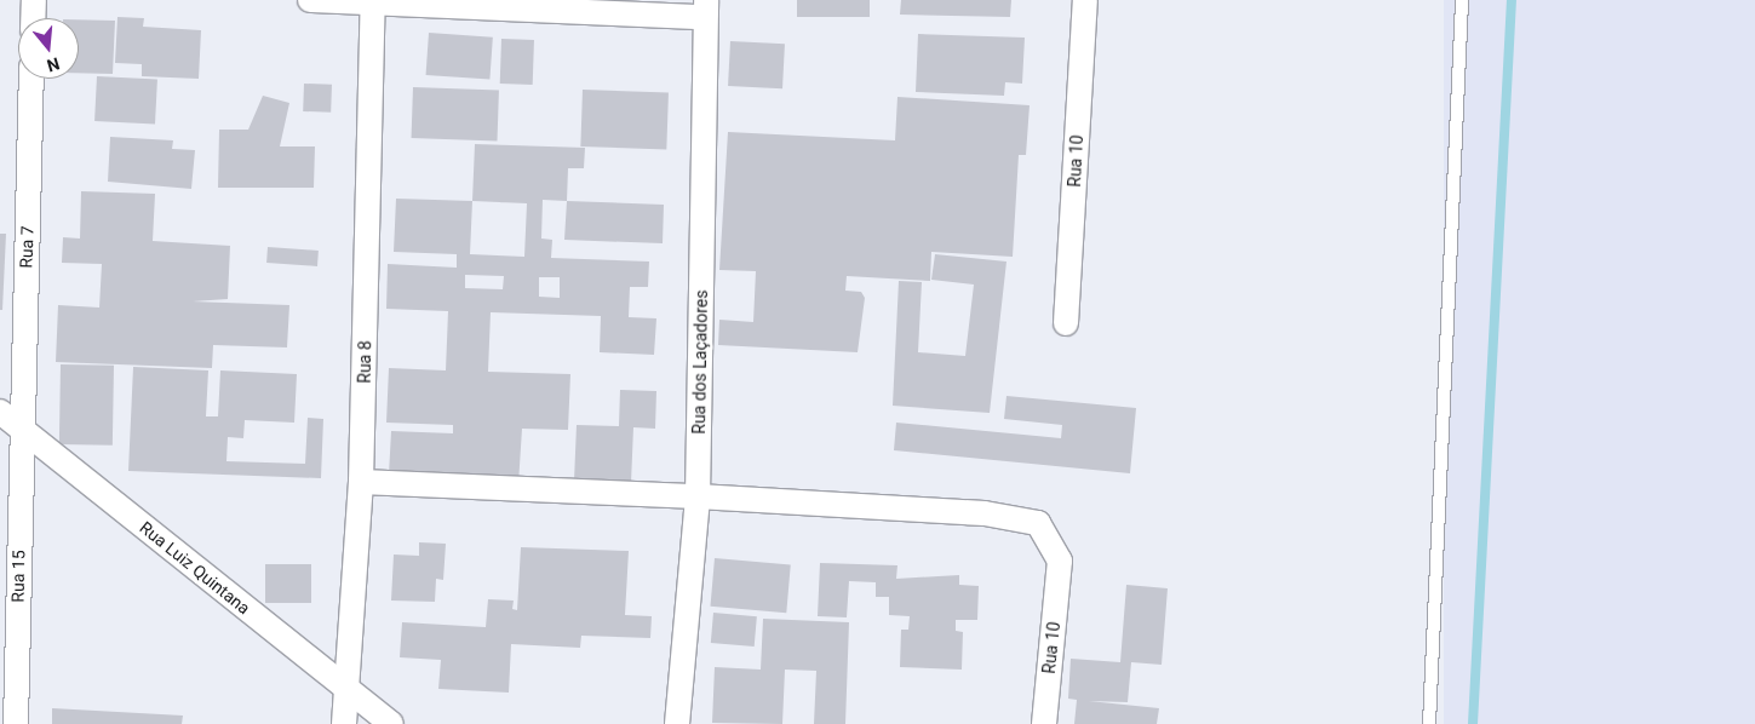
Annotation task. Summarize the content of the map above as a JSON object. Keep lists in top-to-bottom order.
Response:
{
  "streets": {
    "street": [
      "Rua 10",
      "Rua 7",
      "Rua 8",
      "Rua dos Laçadores",
      "Rua Luiz Quintana",
      "Rua 15"
    ]
  },
  "crossings": [
    ["Rua 10", "Rua 8"],
    ["Rua 10", "Rua dos Laçadores"],
    ["Rua 7", "Rua Luiz Quintana"],
    ["Rua 7", "Rua 15"],
    ["Rua 8", "Rua Luiz Quintana"],
    ["Rua Luiz Quintana", "Rua 15"]
  ],
  "north": "bottom"
}
